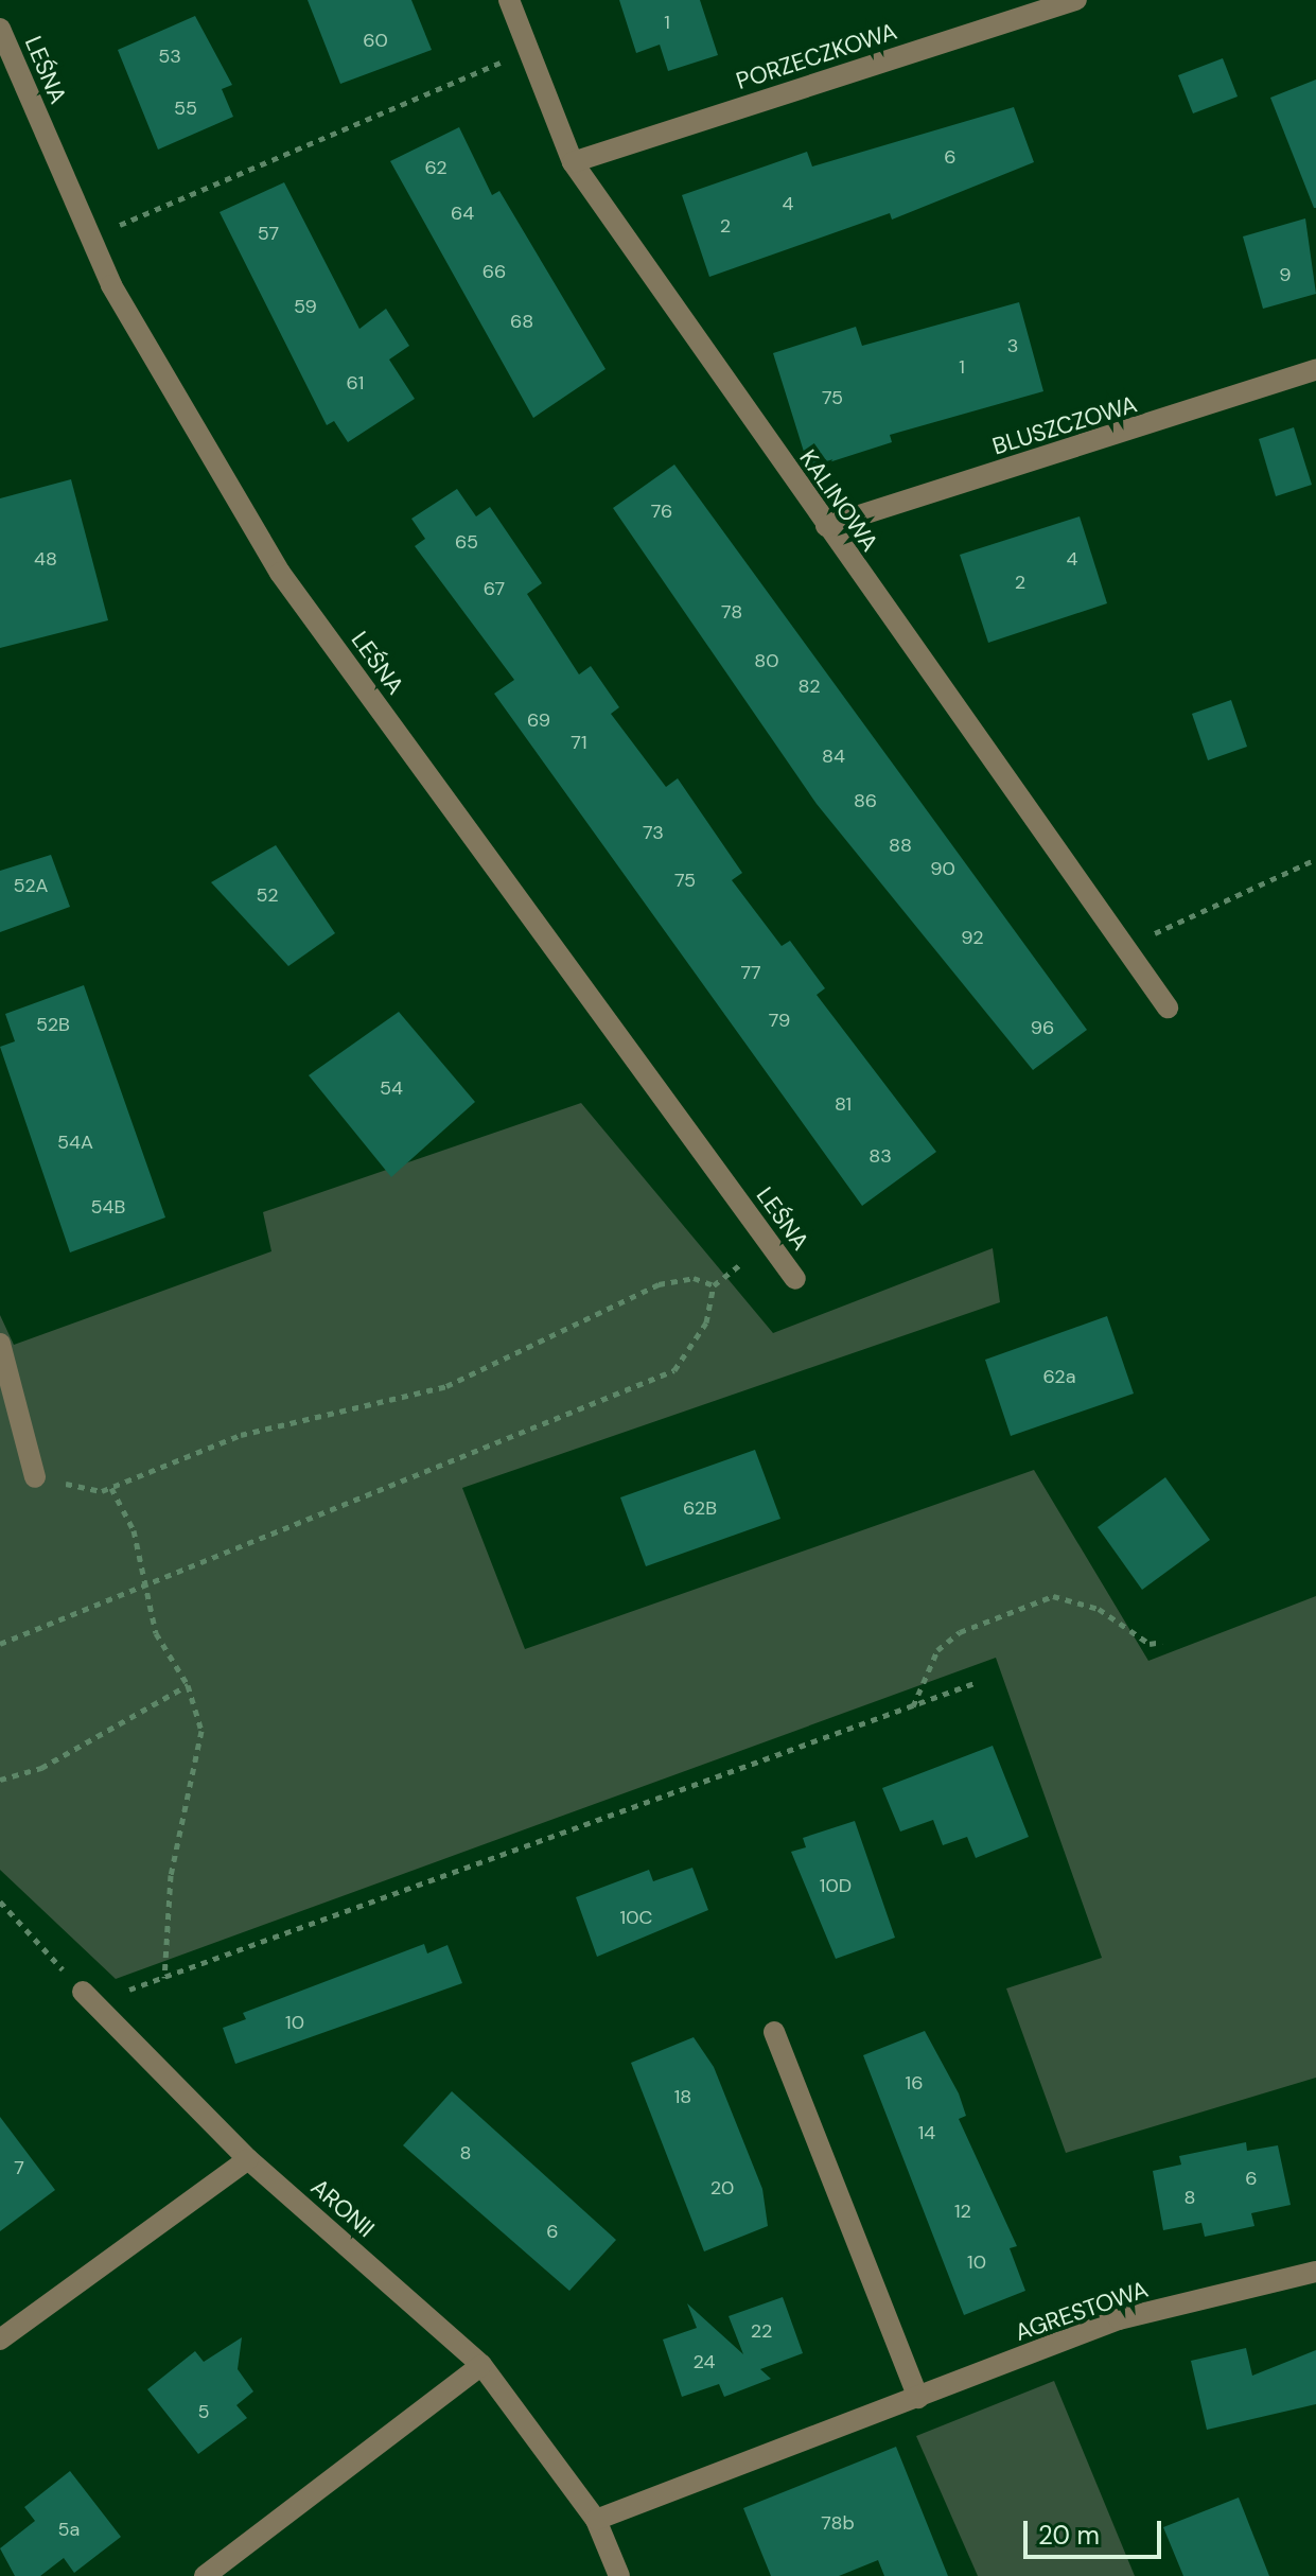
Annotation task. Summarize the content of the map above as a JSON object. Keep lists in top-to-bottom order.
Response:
{
  "streets": {
    "street": [
      "PORZECZKOWA",
      "LEŚNA",
      "BLUSZCZOWA",
      "KALINOWA",
      "ARONII",
      "AGRESTOWA"
    ]
  },
  "crossings": [
    ["PORZECZKOWA", "KALINOWA"],
    ["BLUSZCZOWA", "KALINOWA"],
    ["ARONII", "AGRESTOWA"]
  ],
  "house_numbers": [
    "1",
    "60",
    "53",
    "55",
    "6",
    "62",
    "4",
    "64",
    "2",
    "57",
    "66",
    "9",
    "59",
    "68",
    "3",
    "1",
    "61",
    "75",
    "76",
    "65",
    "48",
    "4",
    "2",
    "67",
    "78",
    "80",
    "82",
    "69",
    "71",
    "84",
    "86",
    "73",
    "88",
    "90",
    "75",
    "52A",
    "52",
    "92",
    "77",
    "79",
    "52B",
    "96",
    "54",
    "81",
    "54A",
    "83",
    "54B",
    "62a",
    "62B",
    "10D",
    "10C",
    "10",
    "16",
    "18",
    "14",
    "8",
    "7",
    "6",
    "20",
    "8",
    "12",
    "6",
    "10",
    "22",
    "24",
    "5",
    "78b",
    "5a"
  ],
  "scale_bar": "20 m"
}
